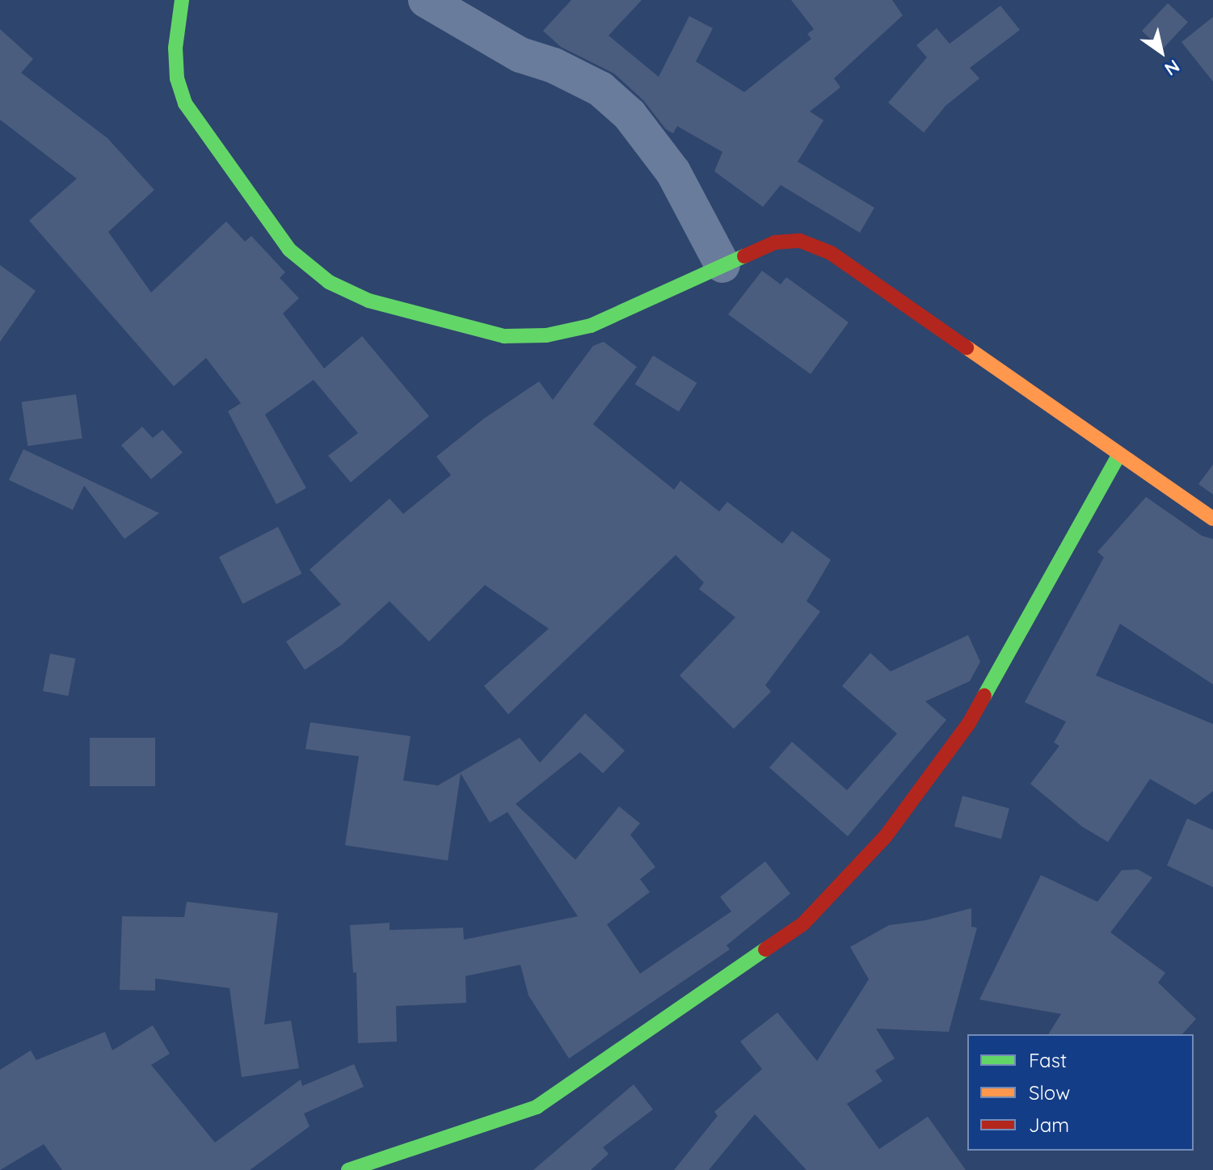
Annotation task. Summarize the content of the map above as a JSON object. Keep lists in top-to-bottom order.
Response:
{
  "legend": ["Fast", "Slow", "Jam"],
  "north": "bottom right"
}
